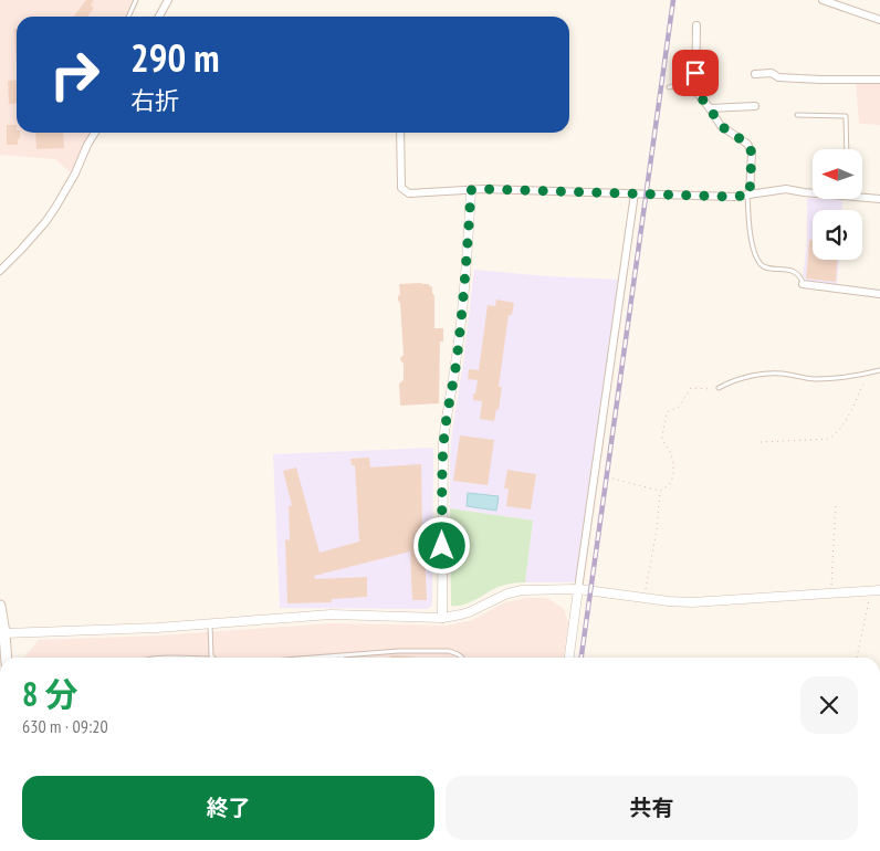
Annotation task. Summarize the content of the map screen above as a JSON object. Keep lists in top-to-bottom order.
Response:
{
  "north": "left",
  "page": {
    "turn": ["290 m", "右折"],
    "heading": ["8 分", "630 m · 09:20"],
    "buttons": ["終了", "共有"]
  }
}
